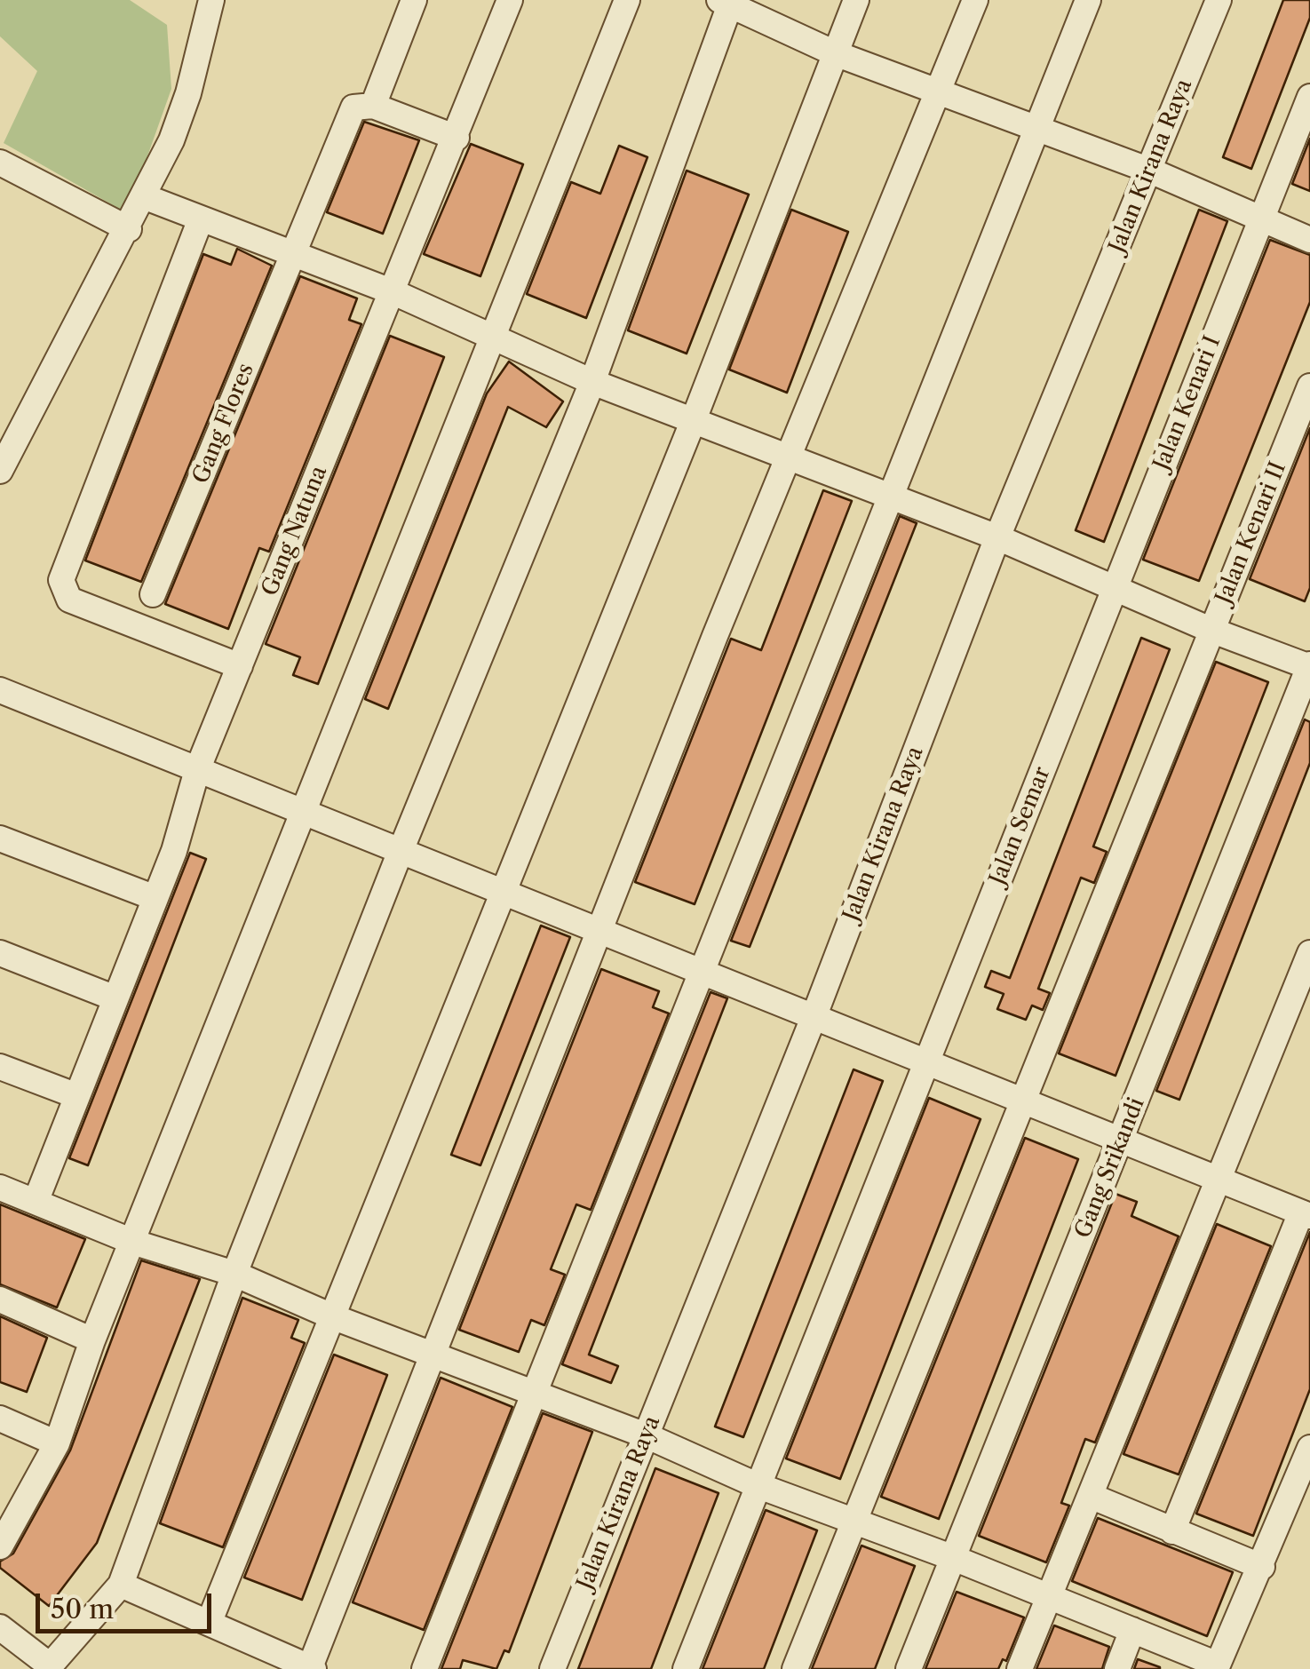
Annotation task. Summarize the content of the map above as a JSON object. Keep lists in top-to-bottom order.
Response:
{
  "streets": {
    "street": [
      "Jalan Kirana Raya",
      "Jalan Kenari I",
      "Gang Flores",
      "Gang Natuna",
      "Jalan Kenari II",
      "Jalan Semar",
      "Gang Srikandi"
    ]
  },
  "crossings": [
    ["Jalan Kenari I", "Jalan Semar"]
  ],
  "scale_bar": "50 m"
}
